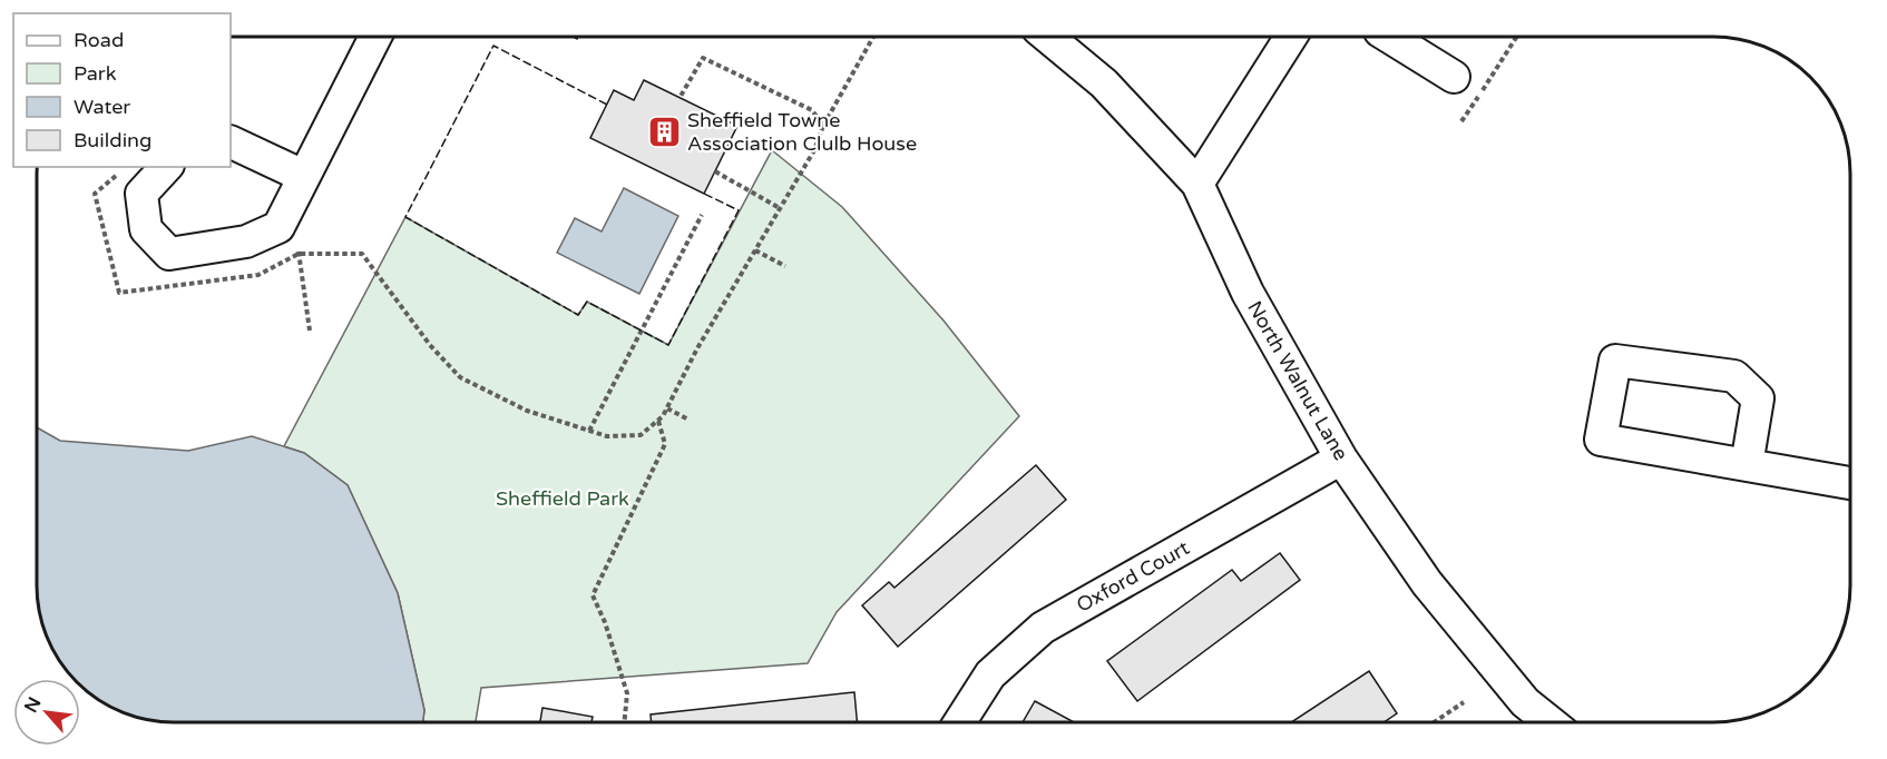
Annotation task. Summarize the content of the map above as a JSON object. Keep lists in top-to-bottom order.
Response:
{
  "streets": {
    "street": ["North Walnut Lane", "Oxford Court"]
  },
  "crossings": [
    ["North Walnut Lane", "Oxford Court"]
  ],
  "parks": ["Sheffield Park"],
  "places": {
    "building": ["Sheffield Towne Association Clulb House"]
  },
  "legend": [
    "Road",
    "Park",
    "Water",
    "Building"
  ],
  "north": "top left"
}
